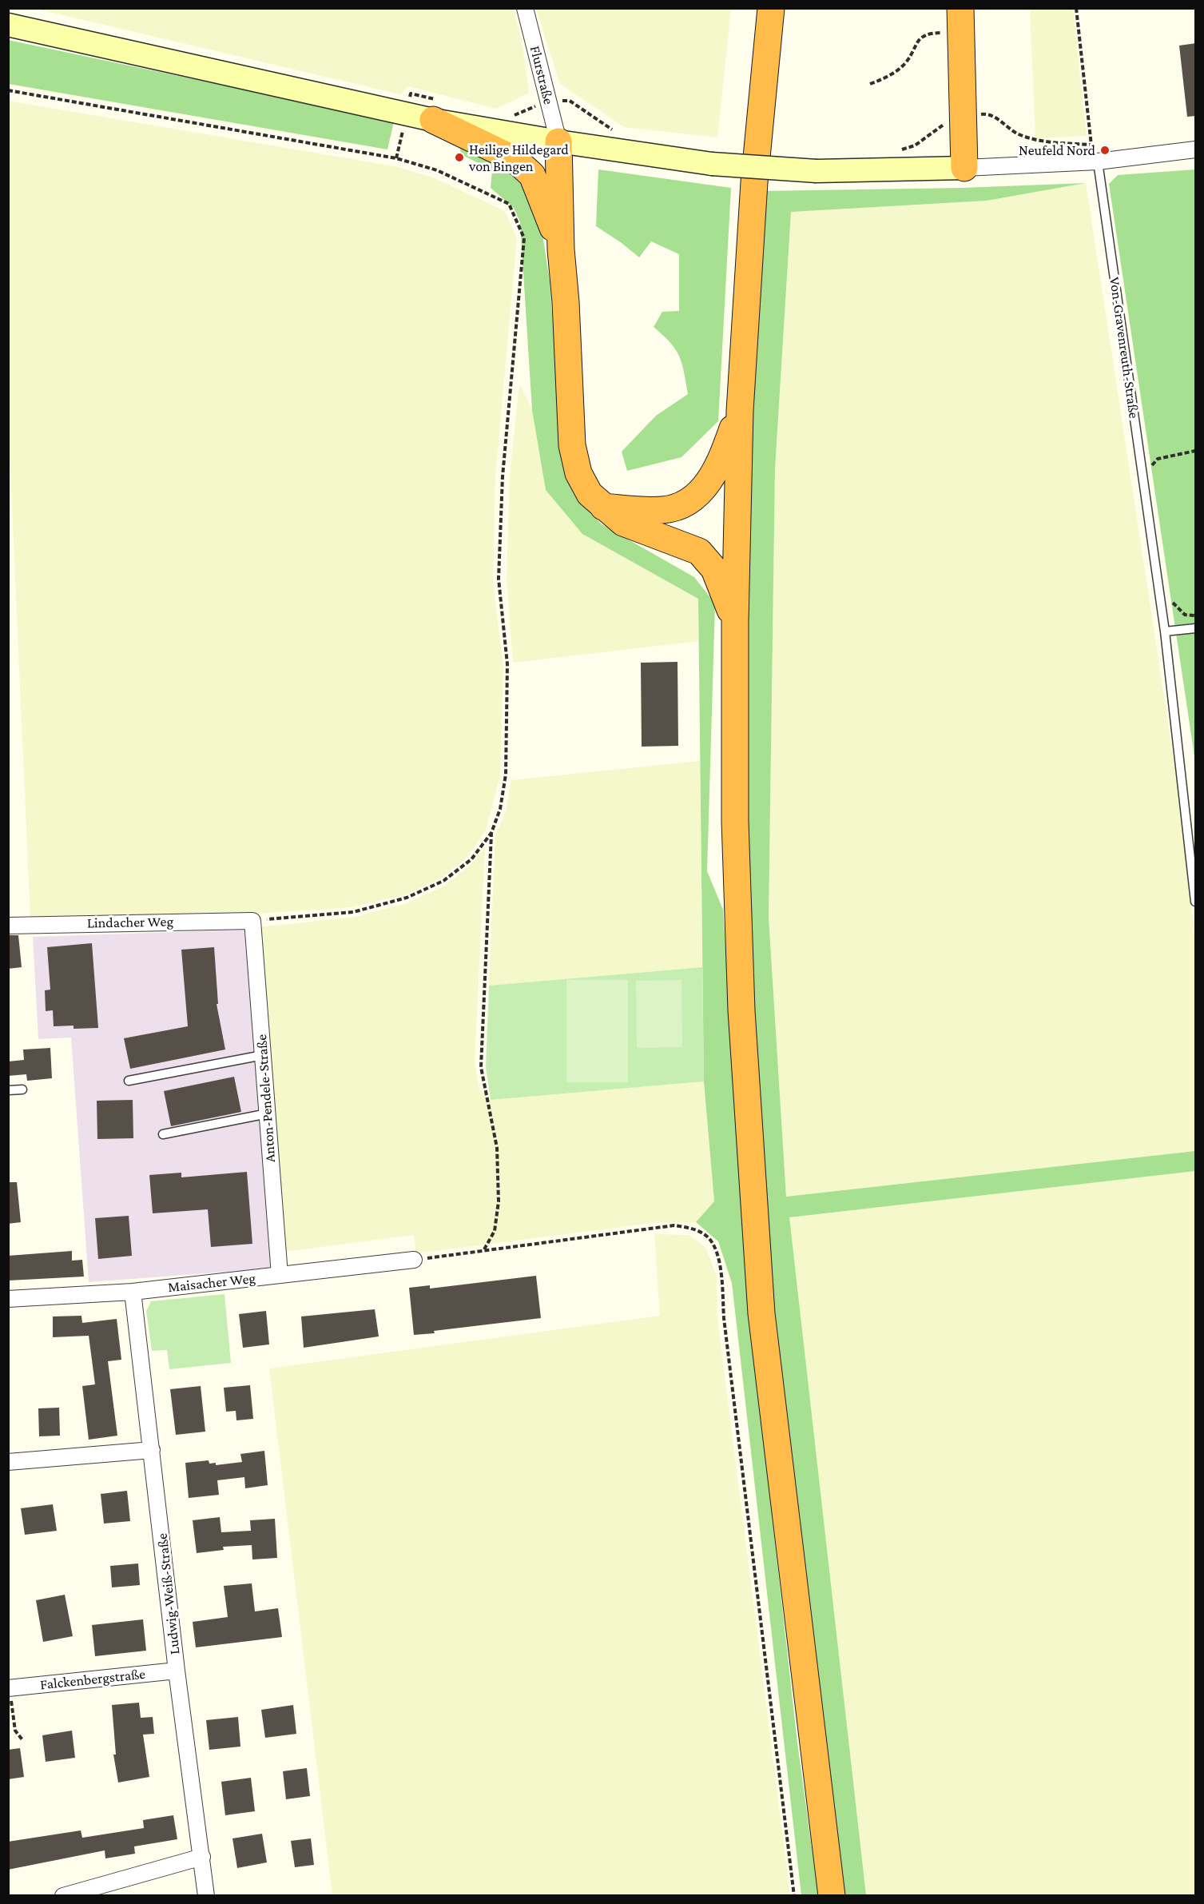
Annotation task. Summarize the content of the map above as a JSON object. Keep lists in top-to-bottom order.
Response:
{
  "streets": {
    "street": [
      "Flurstraße",
      "Lindacher Weg",
      "Anton-Pendele-Straße",
      "Maisacher Weg",
      "Ludwig-Weiß-Straße",
      "Falckenbergstraße"
    ],
    "lane": ["Von-Gravenreuth-Straße"]
  },
  "crossings": [
    ["Lindacher Weg", "Anton-Pendele-Straße"],
    ["Anton-Pendele-Straße", "Maisacher Weg"],
    ["Maisacher Weg", "Ludwig-Weiß-Straße"],
    ["Ludwig-Weiß-Straße", "Falckenbergstraße"]
  ],
  "places": ["Neufeld Nord", "Heilige Hildegard von Bingen"]
}
